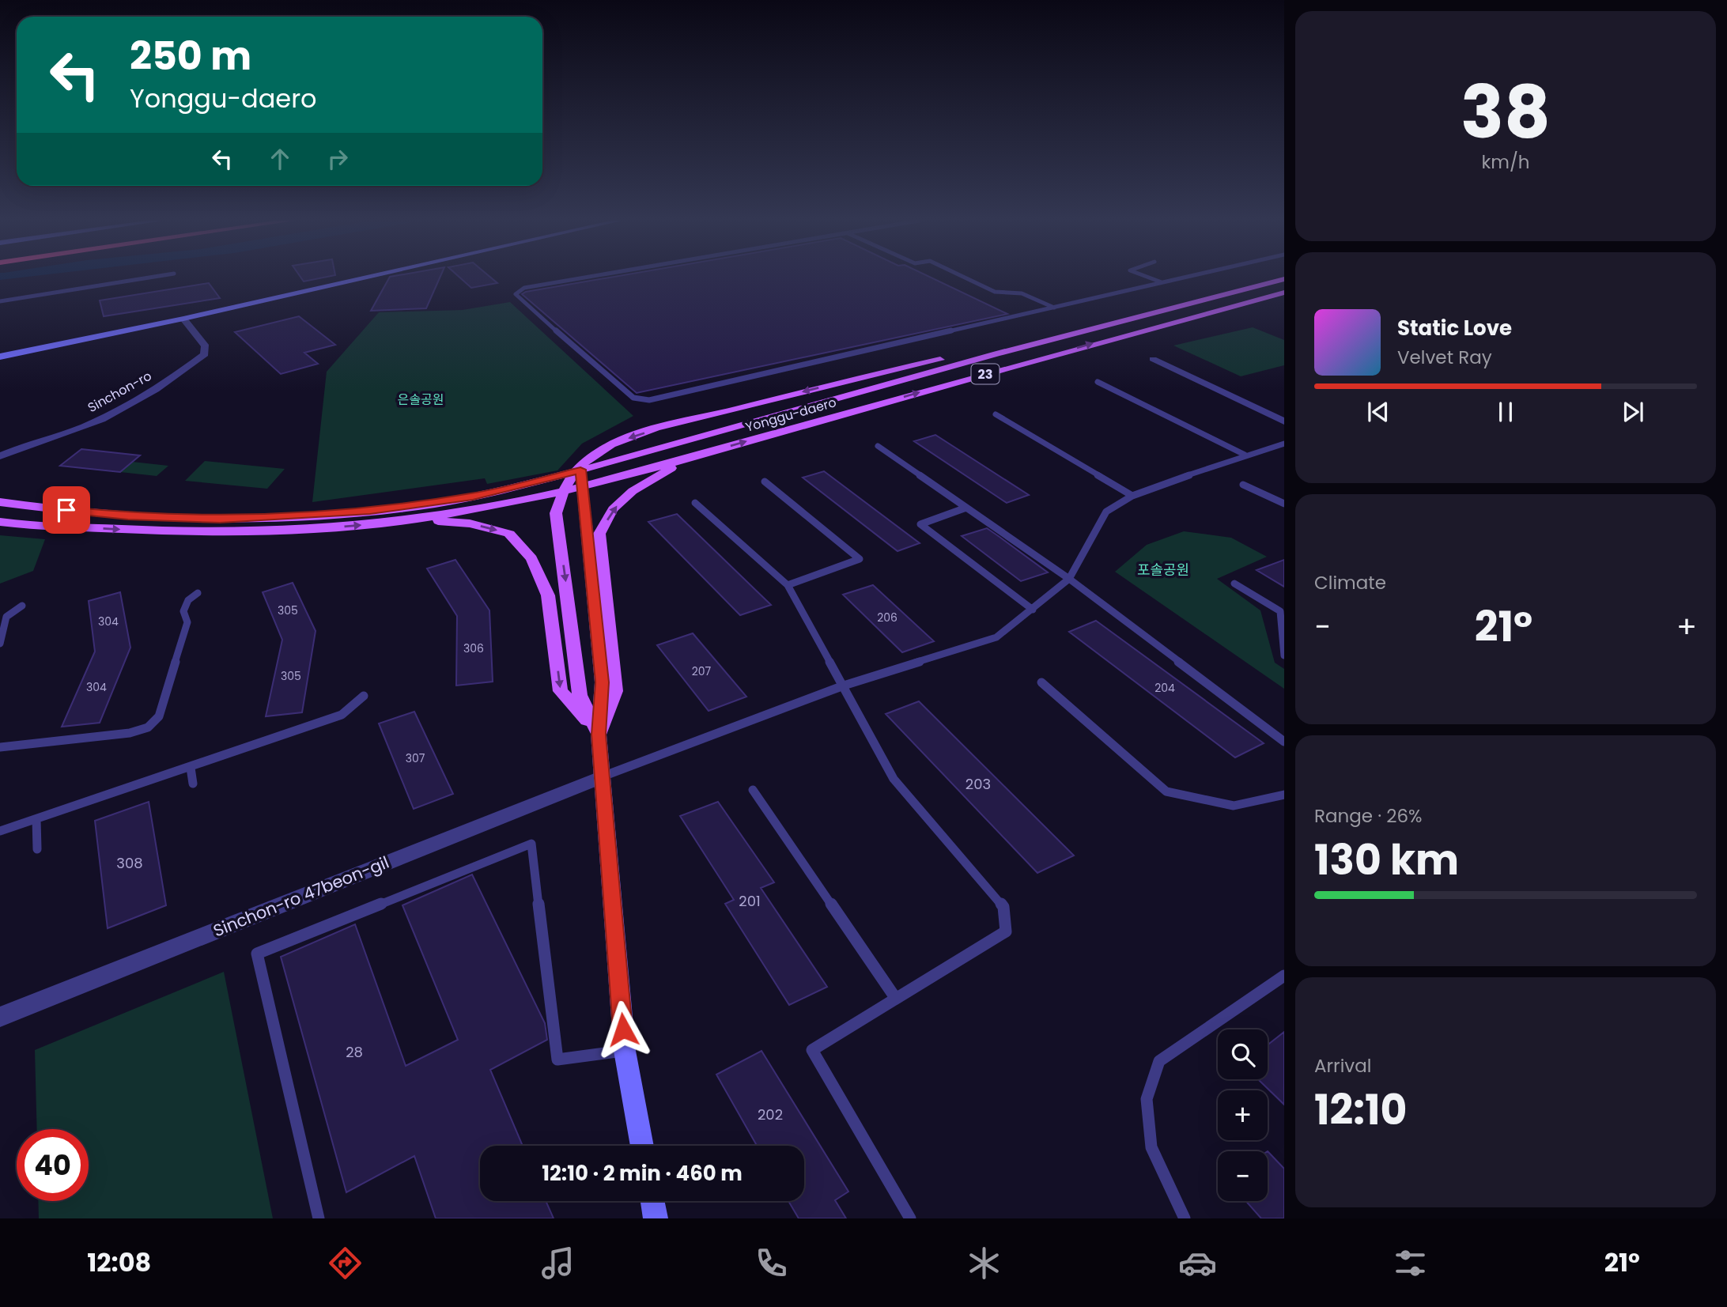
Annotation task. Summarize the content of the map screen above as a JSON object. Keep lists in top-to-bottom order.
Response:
{
  "streets": {
    "main road": ["23", "Yonggu-daero"],
    "street": ["Sinchon-ro", "Sinchon-ro 47beon-gil"]
  },
  "parks": ["은솔공원", "포솔공원"],
  "house_numbers": [
    "305",
    "206",
    "304",
    "306",
    "207",
    "305",
    "304",
    "204",
    "307",
    "203",
    "308",
    "201",
    "28",
    "202"
  ],
  "page": {
    "tile": [
      ["38", "km/h"],
      "Climate",
      ["Range · 26%", "130 km"],
      ["Arrival", "12:10"]
    ],
    "turn": ["250 m", "Yonggu-daero"],
    "song": ["Static Love", "Velvet Ray"],
    "heat": ["−", "21°", "+"],
    "map_buttons": ["+", "−"],
    "limit": "40",
    "trip": "12:10 · 2 min · 460 m",
    "tabs": ["12:08", "21°"]
  }
}
